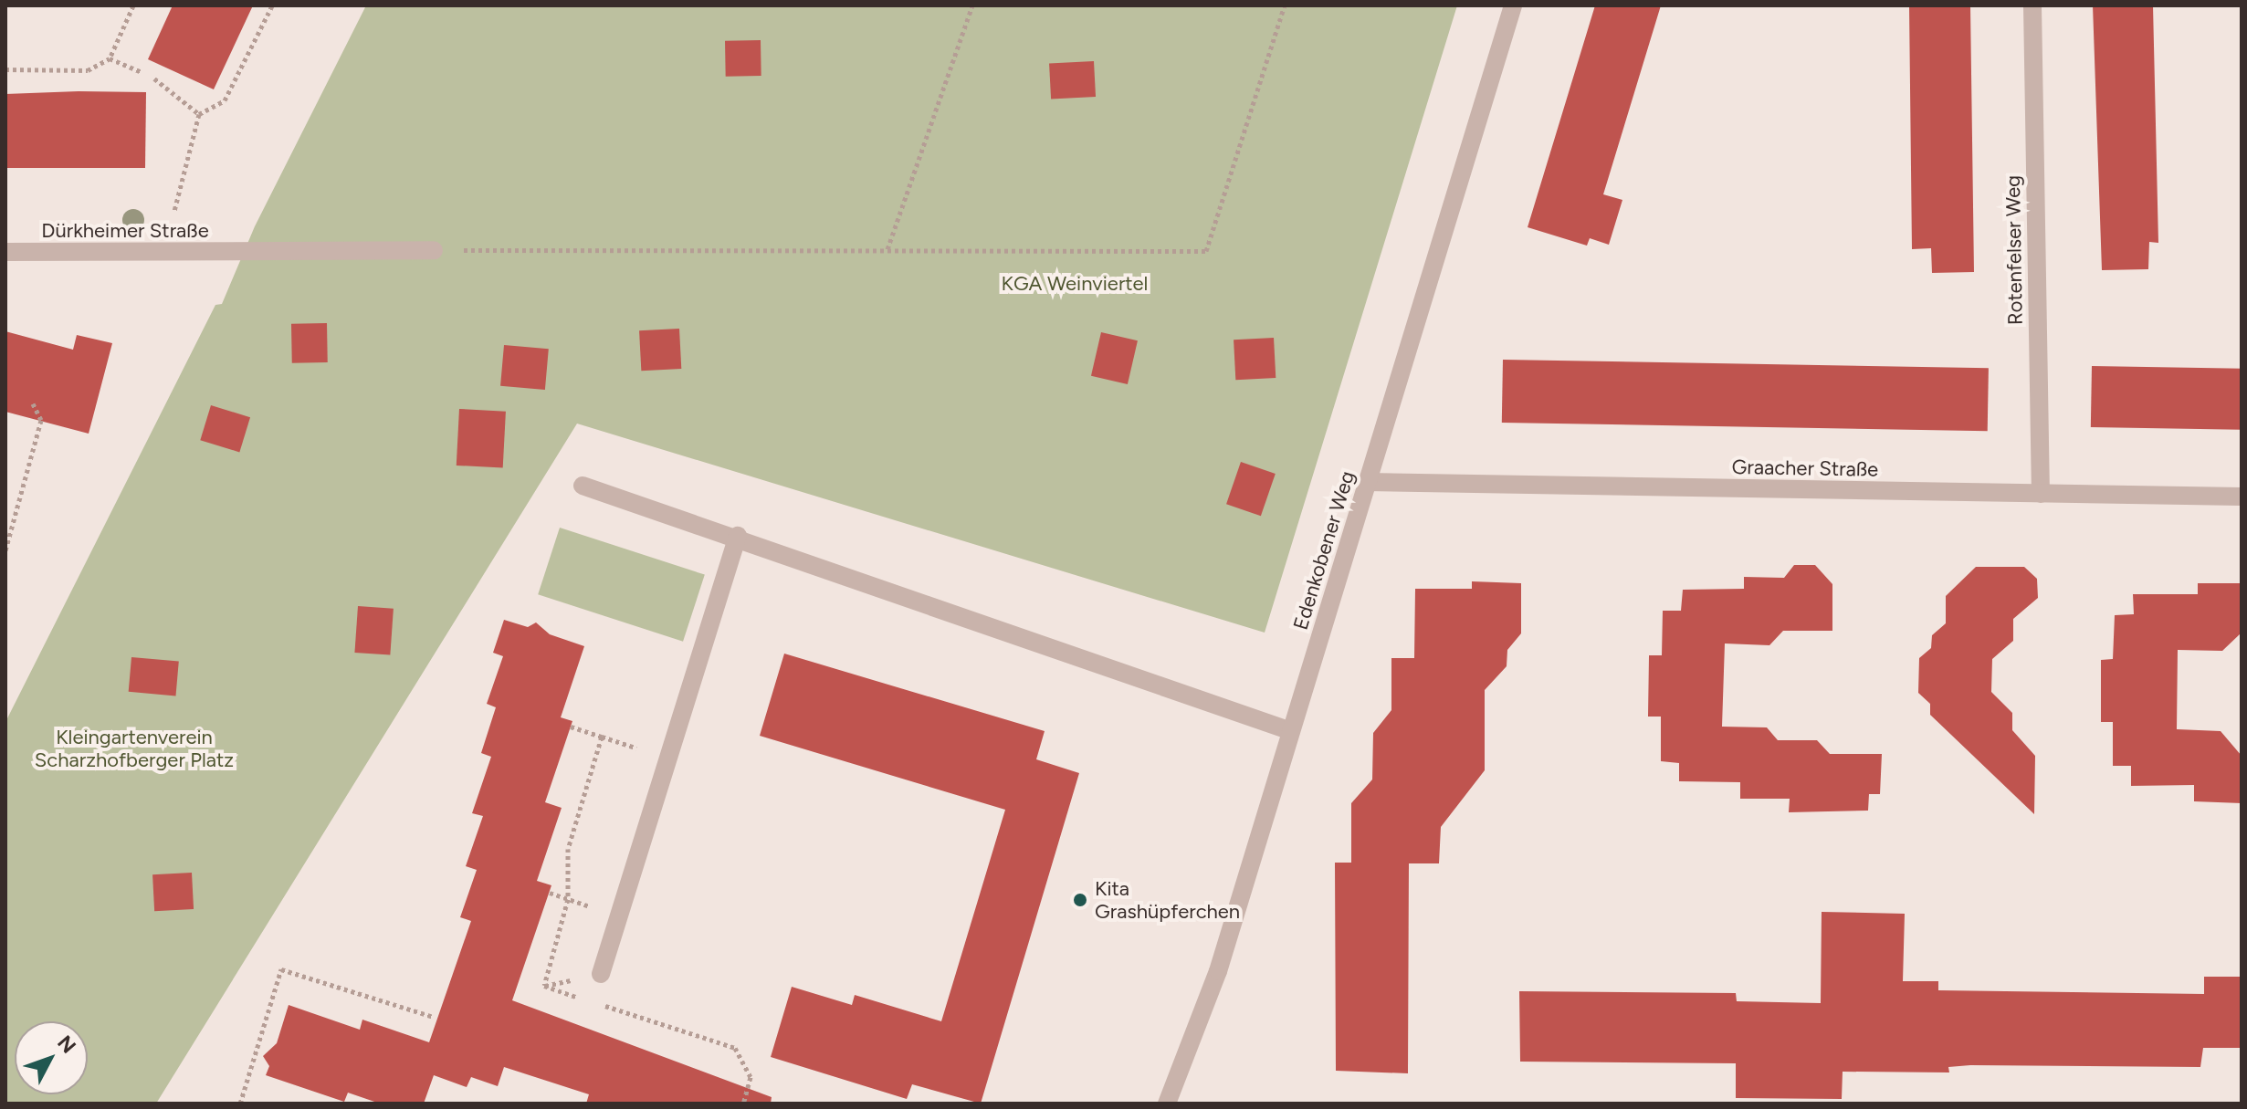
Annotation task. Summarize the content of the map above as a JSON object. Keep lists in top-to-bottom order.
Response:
{
  "streets": {
    "street": [
      "Dürkheimer Straße",
      "Rotenfelser Weg",
      "Graacher Straße",
      "Edenkobener Weg"
    ]
  },
  "crossings": [
    ["Rotenfelser Weg", "Graacher Straße"],
    ["Graacher Straße", "Edenkobener Weg"]
  ],
  "parks": ["KGA Weinviertel", "Kleingartenverein Scharzhofberger Platz"],
  "places": ["Kita Grashüpferchen"],
  "north": "top right"
}
